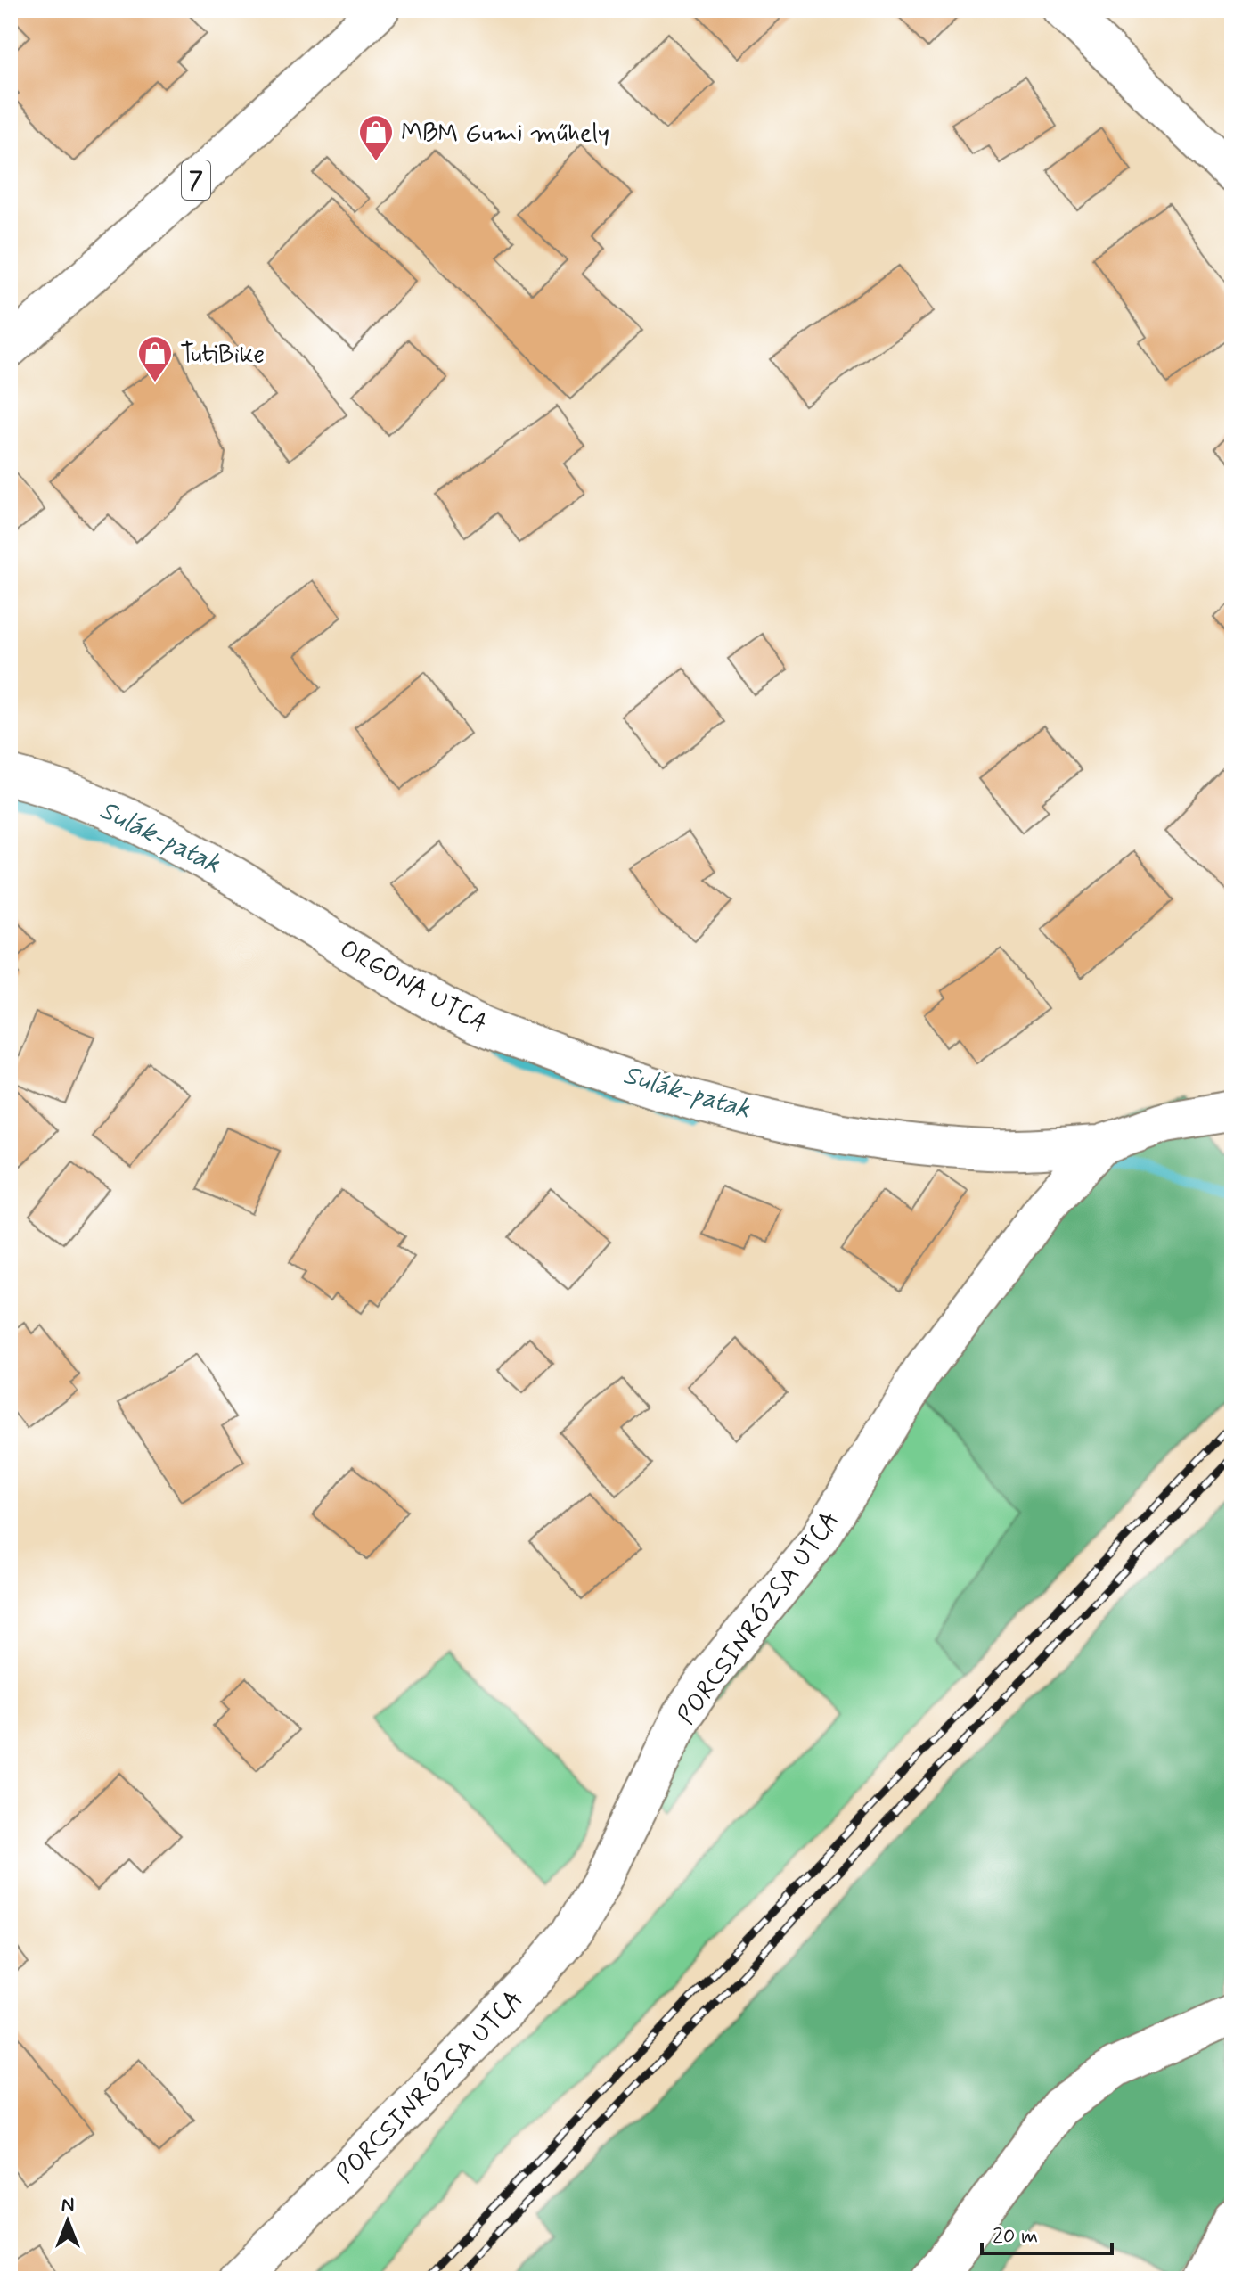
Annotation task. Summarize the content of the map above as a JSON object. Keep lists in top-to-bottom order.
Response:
{
  "streets": {
    "street": ["7", "ORGONA UTCA", "PORCSINRÓZSA UTCA"]
  },
  "crossings": [
    ["ORGONA UTCA", "PORCSINRÓZSA UTCA"]
  ],
  "water": ["Sulák-patak"],
  "places": {
    "shop": ["MBM Gumi műhely", "TutiBike"]
  },
  "scale_bar": "20 m",
  "north": "top"
}
